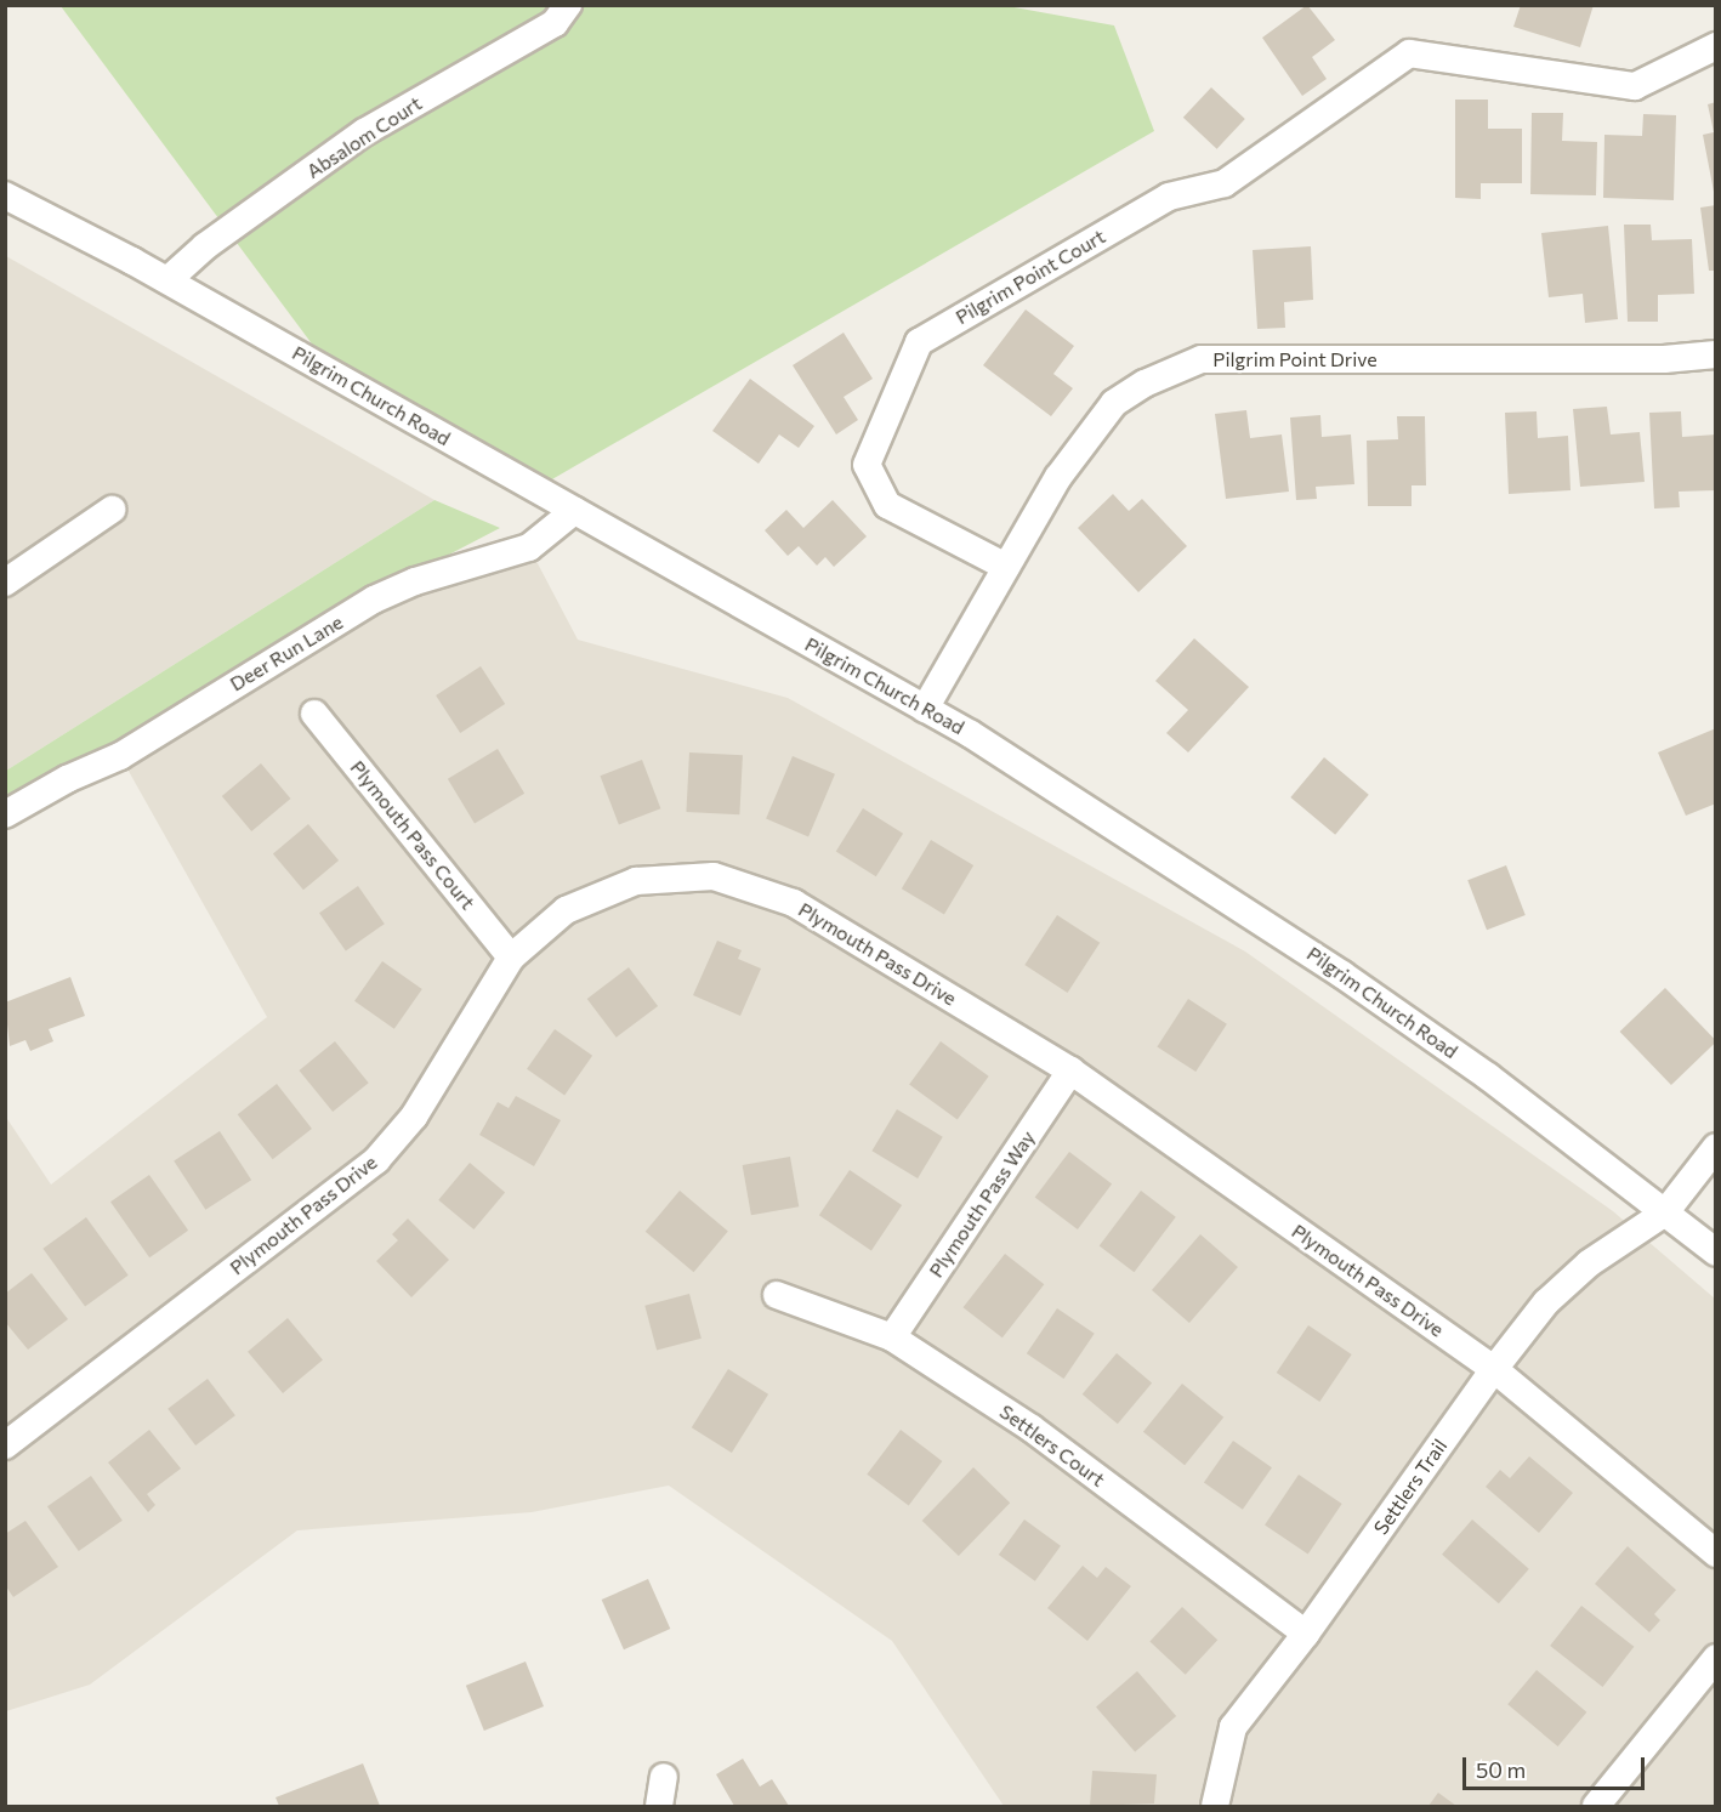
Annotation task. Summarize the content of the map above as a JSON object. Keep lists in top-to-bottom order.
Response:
{
  "streets": {
    "street": [
      "Absalom Court",
      "Pilgrim Point Court",
      "Pilgrim Point Drive",
      "Pilgrim Church Road",
      "Deer Run Lane",
      "Plymouth Pass Court",
      "Plymouth Pass Drive",
      "Plymouth Pass Way",
      "Settlers Court",
      "Settlers Trail"
    ]
  },
  "crossings": [
    ["Absalom Court", "Pilgrim Church Road"],
    ["Pilgrim Point Court", "Pilgrim Point Drive"],
    ["Pilgrim Point Drive", "Pilgrim Church Road"],
    ["Pilgrim Church Road", "Deer Run Lane"],
    ["Pilgrim Church Road", "Settlers Trail"],
    ["Plymouth Pass Court", "Plymouth Pass Drive"],
    ["Plymouth Pass Drive", "Plymouth Pass Way"],
    ["Plymouth Pass Drive", "Settlers Trail"],
    ["Plymouth Pass Way", "Settlers Court"],
    ["Settlers Court", "Settlers Trail"]
  ],
  "scale_bar": "50 m"
}
